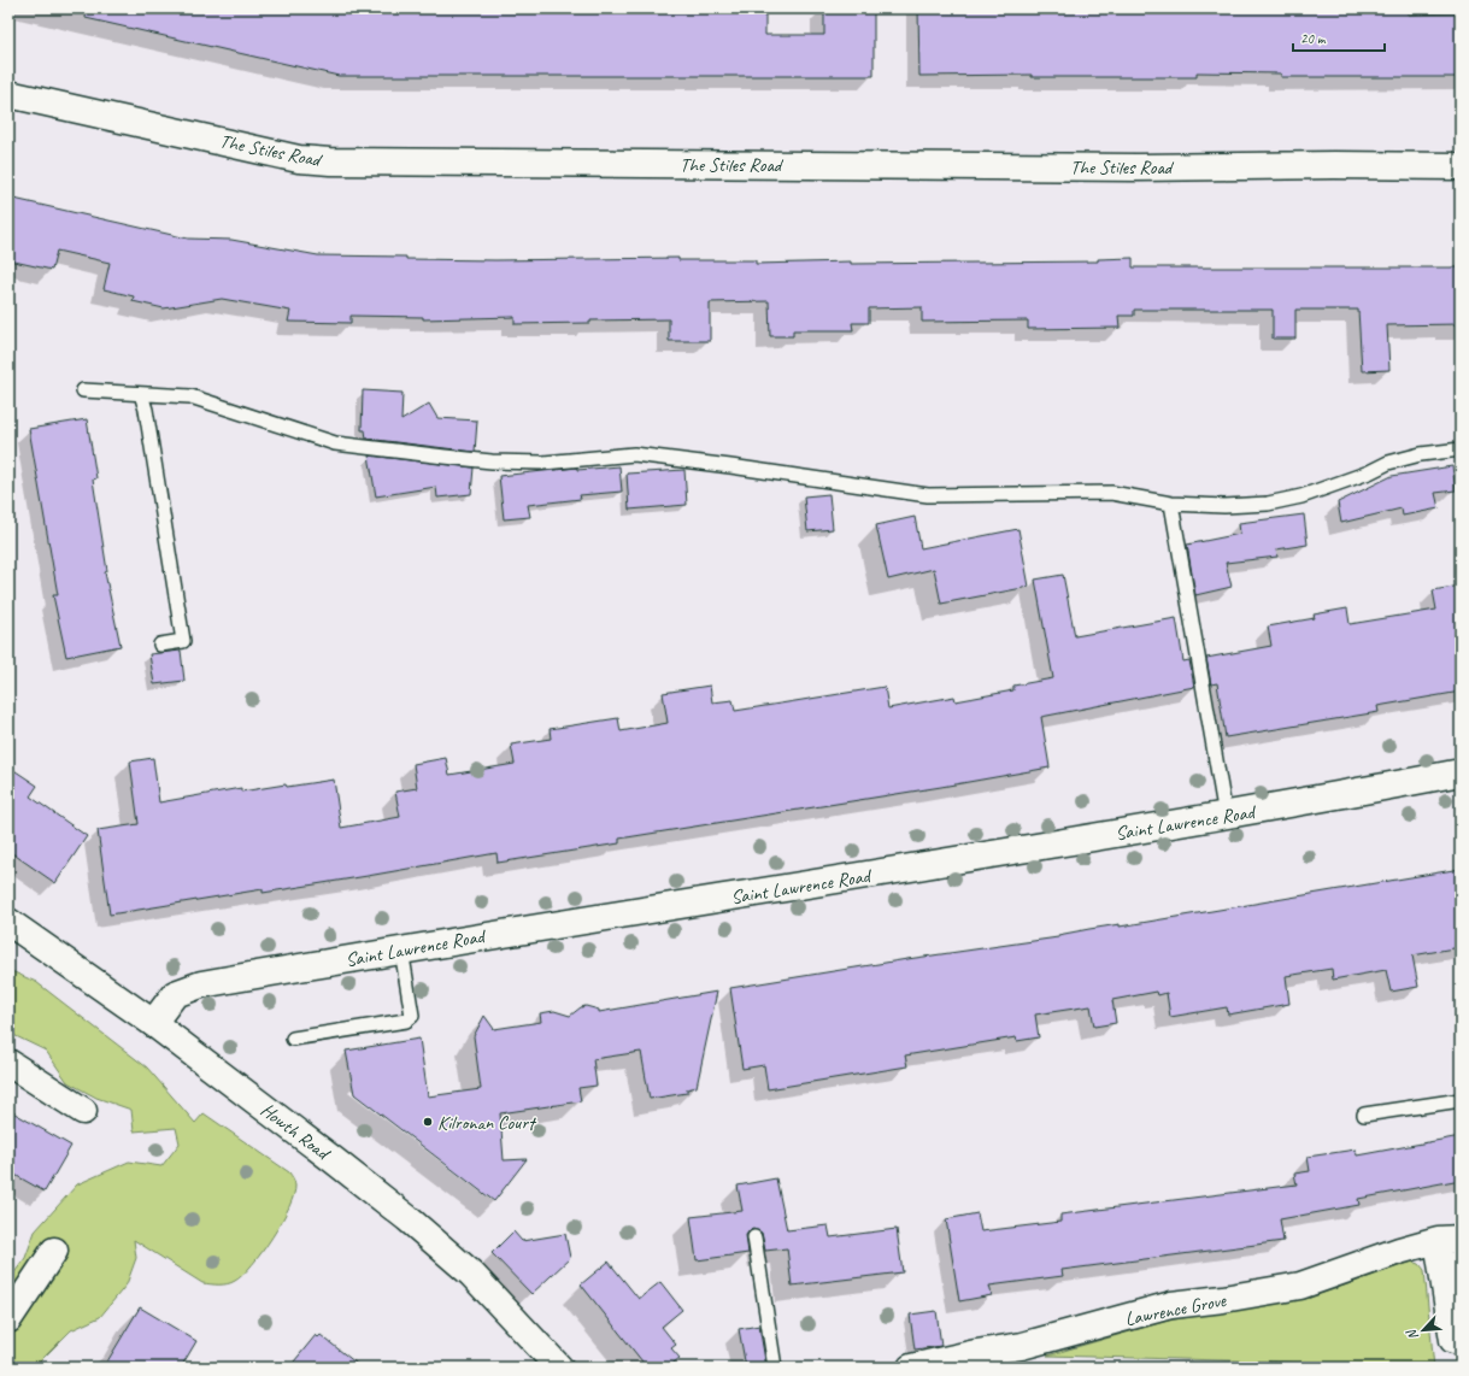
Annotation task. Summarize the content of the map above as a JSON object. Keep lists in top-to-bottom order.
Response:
{
  "streets": {
    "street": [
      "The Stiles Road",
      "Saint Lawrence Road",
      "Howth Road",
      "Lawrence Grove"
    ]
  },
  "crossings": [
    ["Saint Lawrence Road", "Howth Road"]
  ],
  "places": ["Kilronan Court"],
  "scale_bar": "20 m",
  "north": "bottom left"
}
